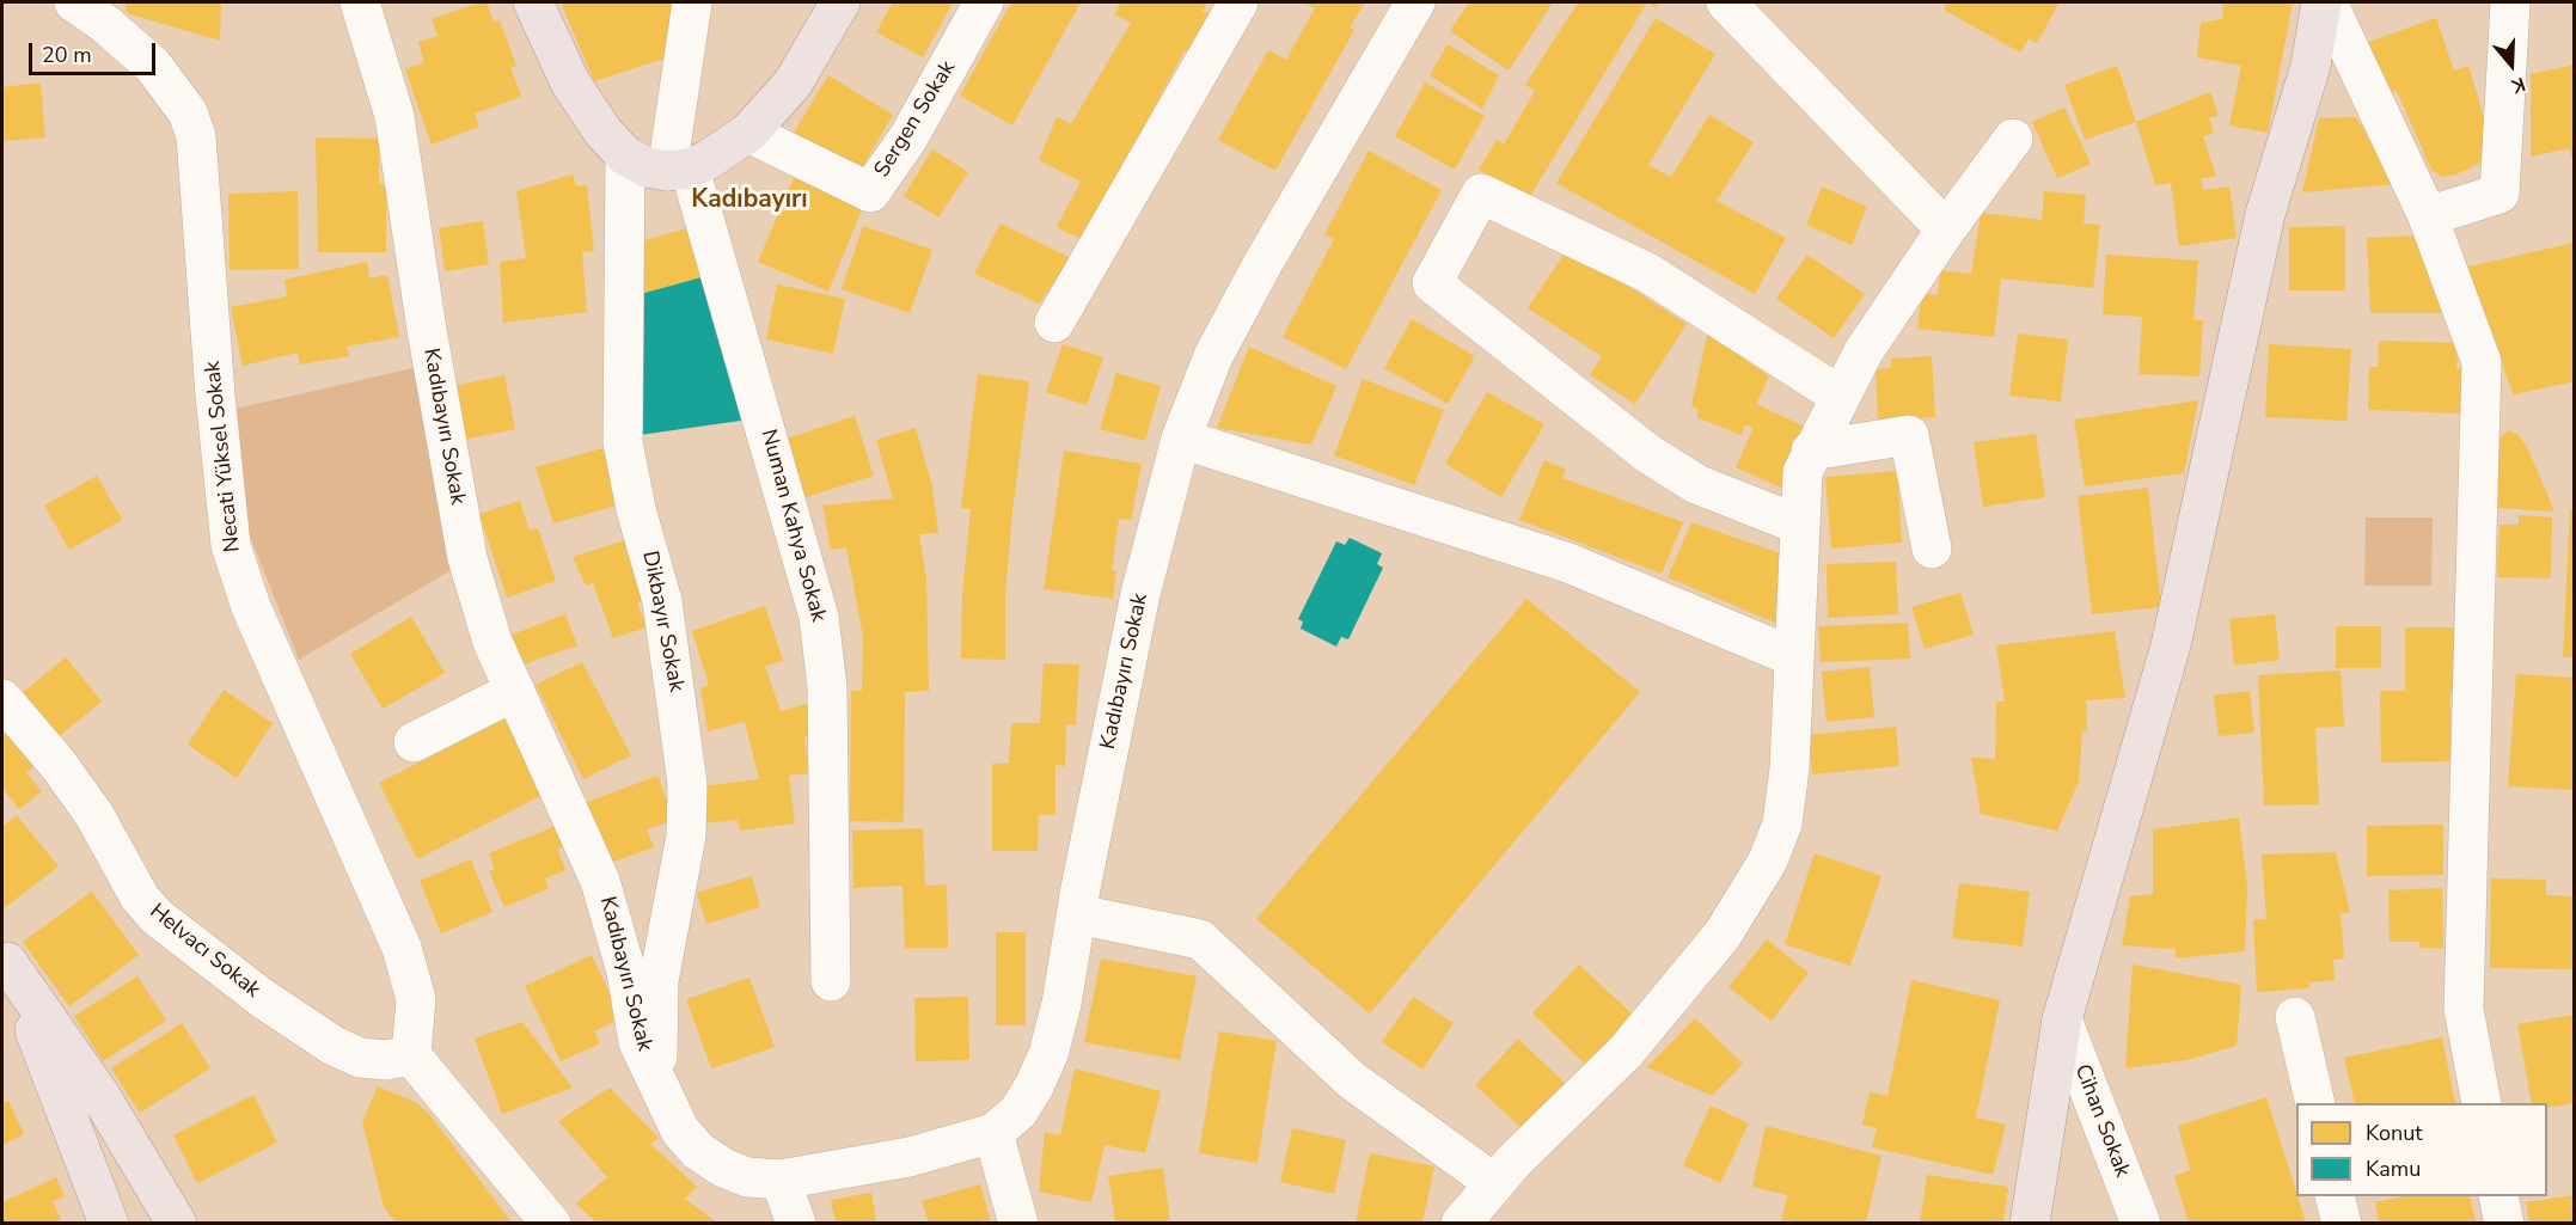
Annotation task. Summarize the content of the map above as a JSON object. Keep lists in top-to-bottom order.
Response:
{
  "streets": {
    "street": [
      "Sergen Sokak",
      "Kadıbayırı Sokak",
      "Necati Yüksel Sokak",
      "Numan Kahya Sokak",
      "Dikbayır Sokak",
      "Helvacı Sokak",
      "Cihan Sokak"
    ]
  },
  "crossings": [
    ["Kadıbayırı Sokak", "Dikbayır Sokak"],
    ["Necati Yüksel Sokak", "Helvacı Sokak"]
  ],
  "districts": ["Kadıbayırı"],
  "legend": ["Konut", "Kamu"],
  "scale_bar": "20 m",
  "north": "bottom"
}
